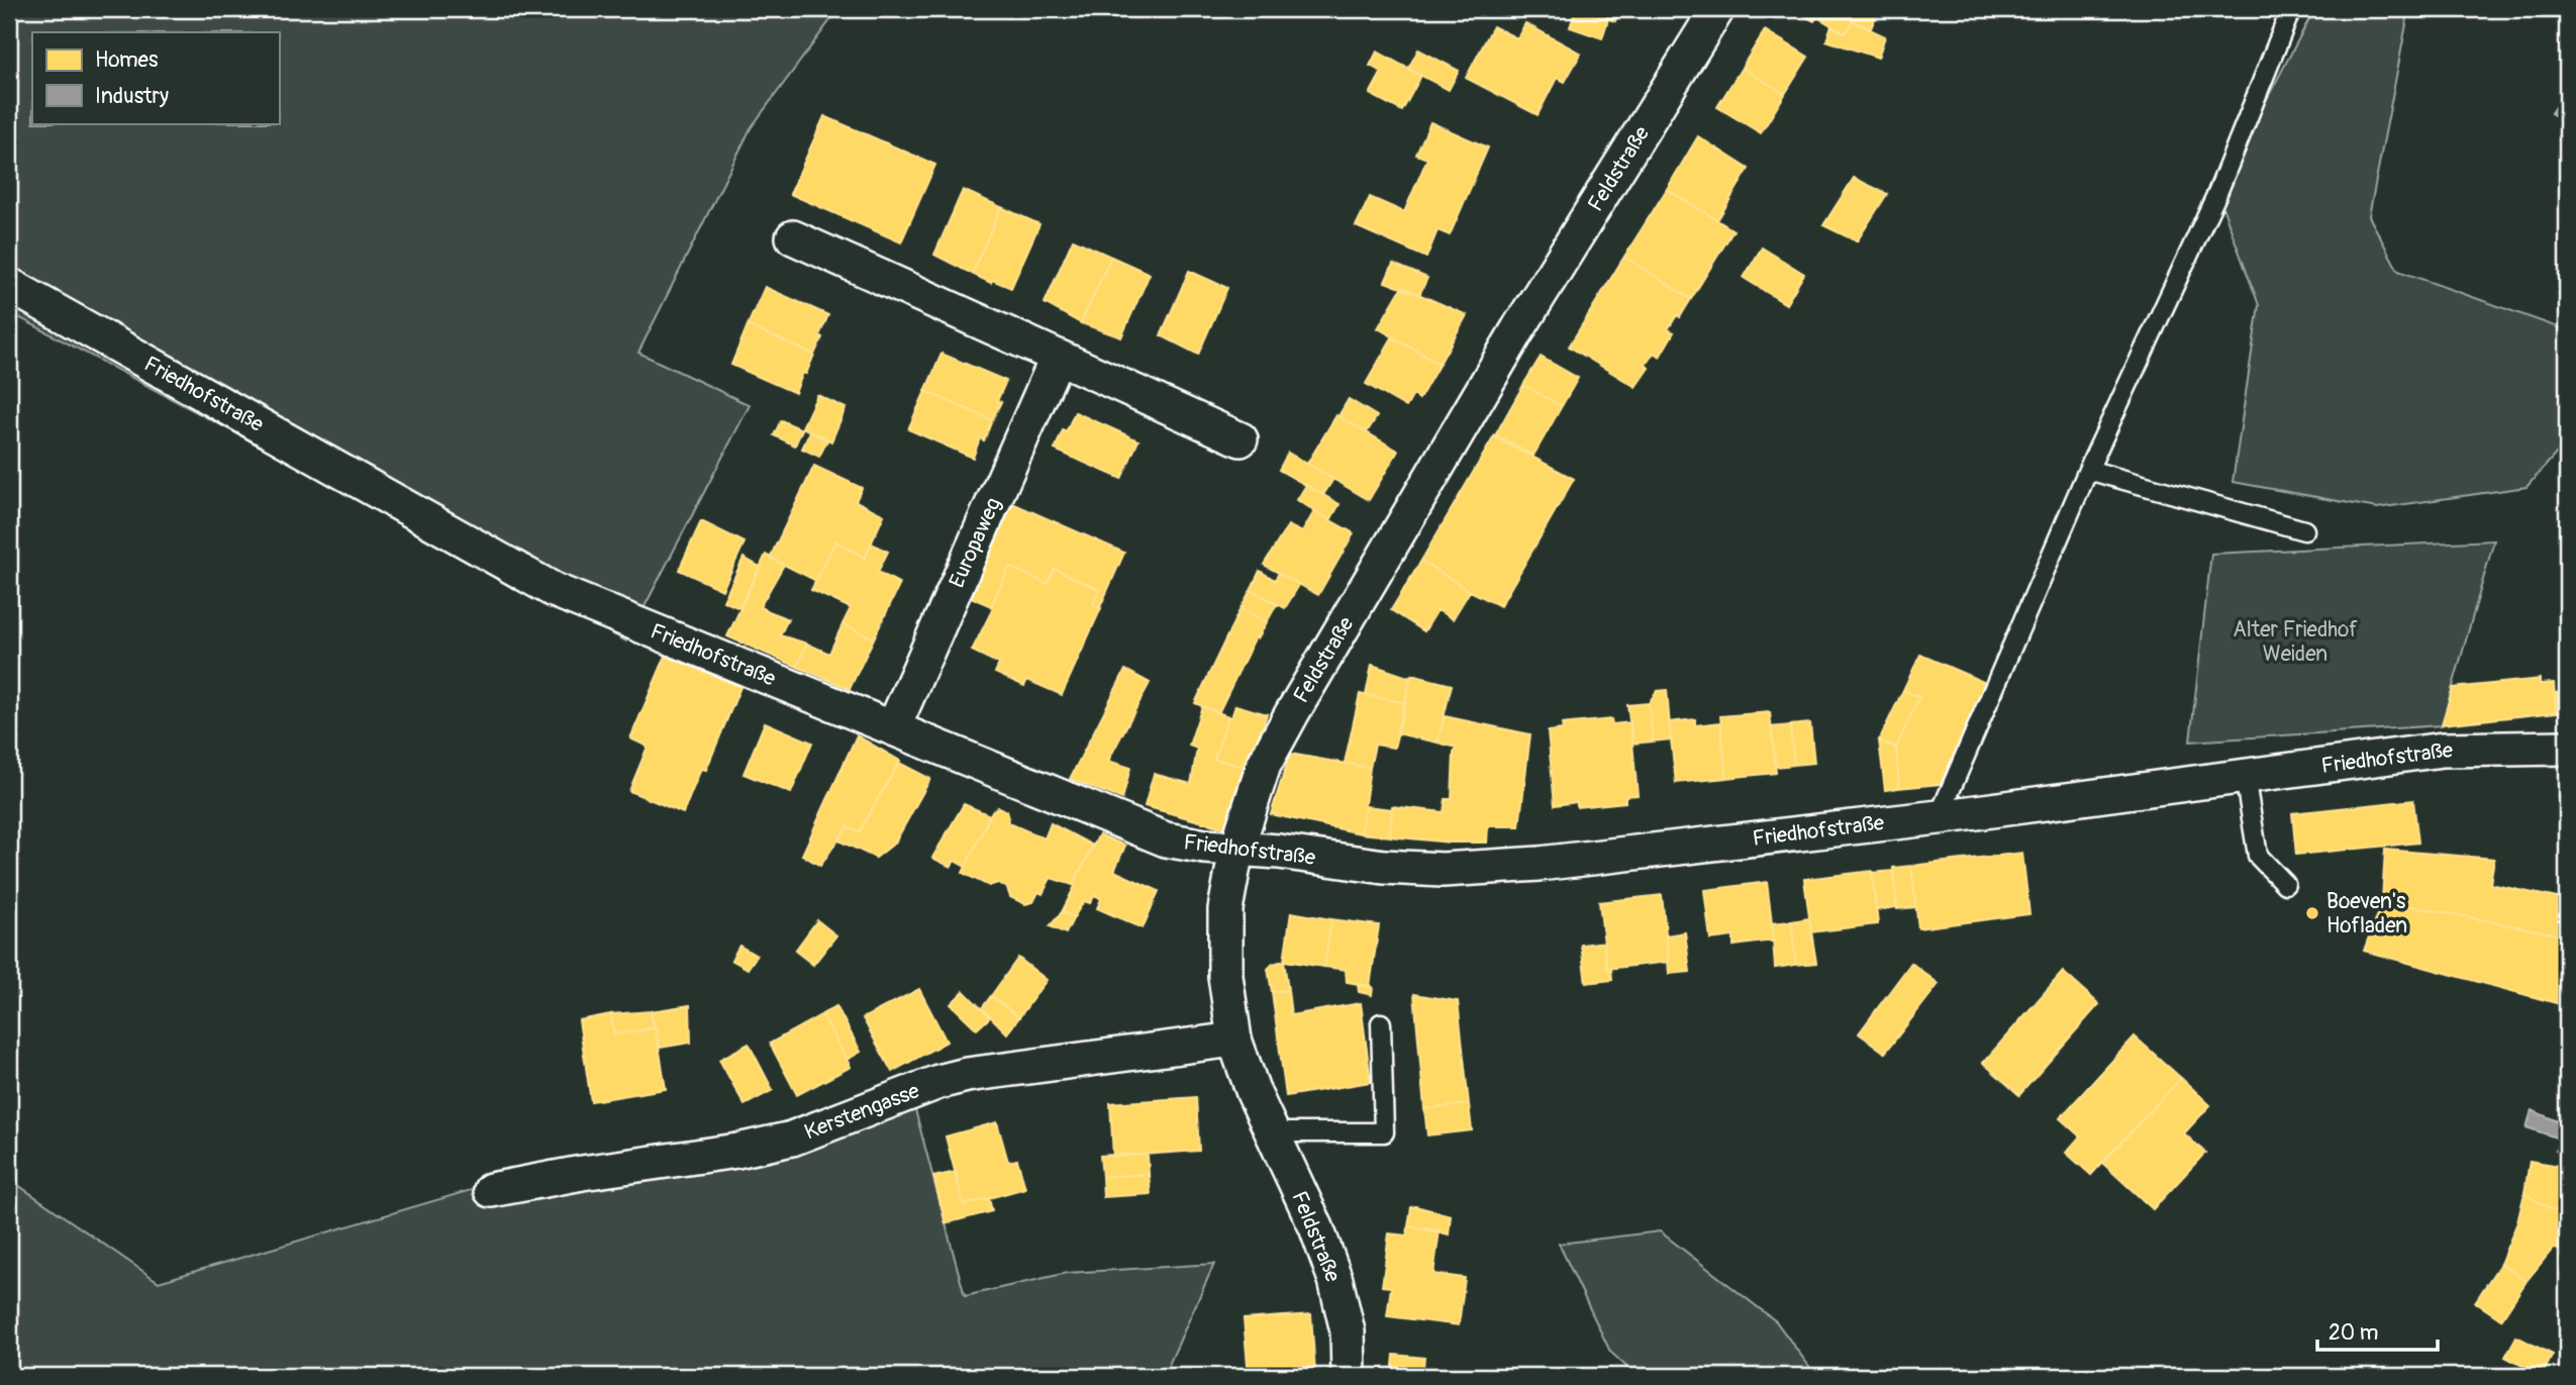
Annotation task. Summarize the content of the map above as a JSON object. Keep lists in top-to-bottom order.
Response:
{
  "streets": {
    "street": [
      "Feldstraße",
      "Friedhofstraße",
      "Europaweg",
      "Kerstengasse"
    ]
  },
  "crossings": [
    ["Feldstraße", "Friedhofstraße"],
    ["Feldstraße", "Kerstengasse"],
    ["Friedhofstraße", "Europaweg"]
  ],
  "parks": ["Alter Friedhof Weiden"],
  "places": ["Boeven's Hofladen"],
  "legend": ["Homes", "Industry"],
  "scale_bar": "20 m"
}
